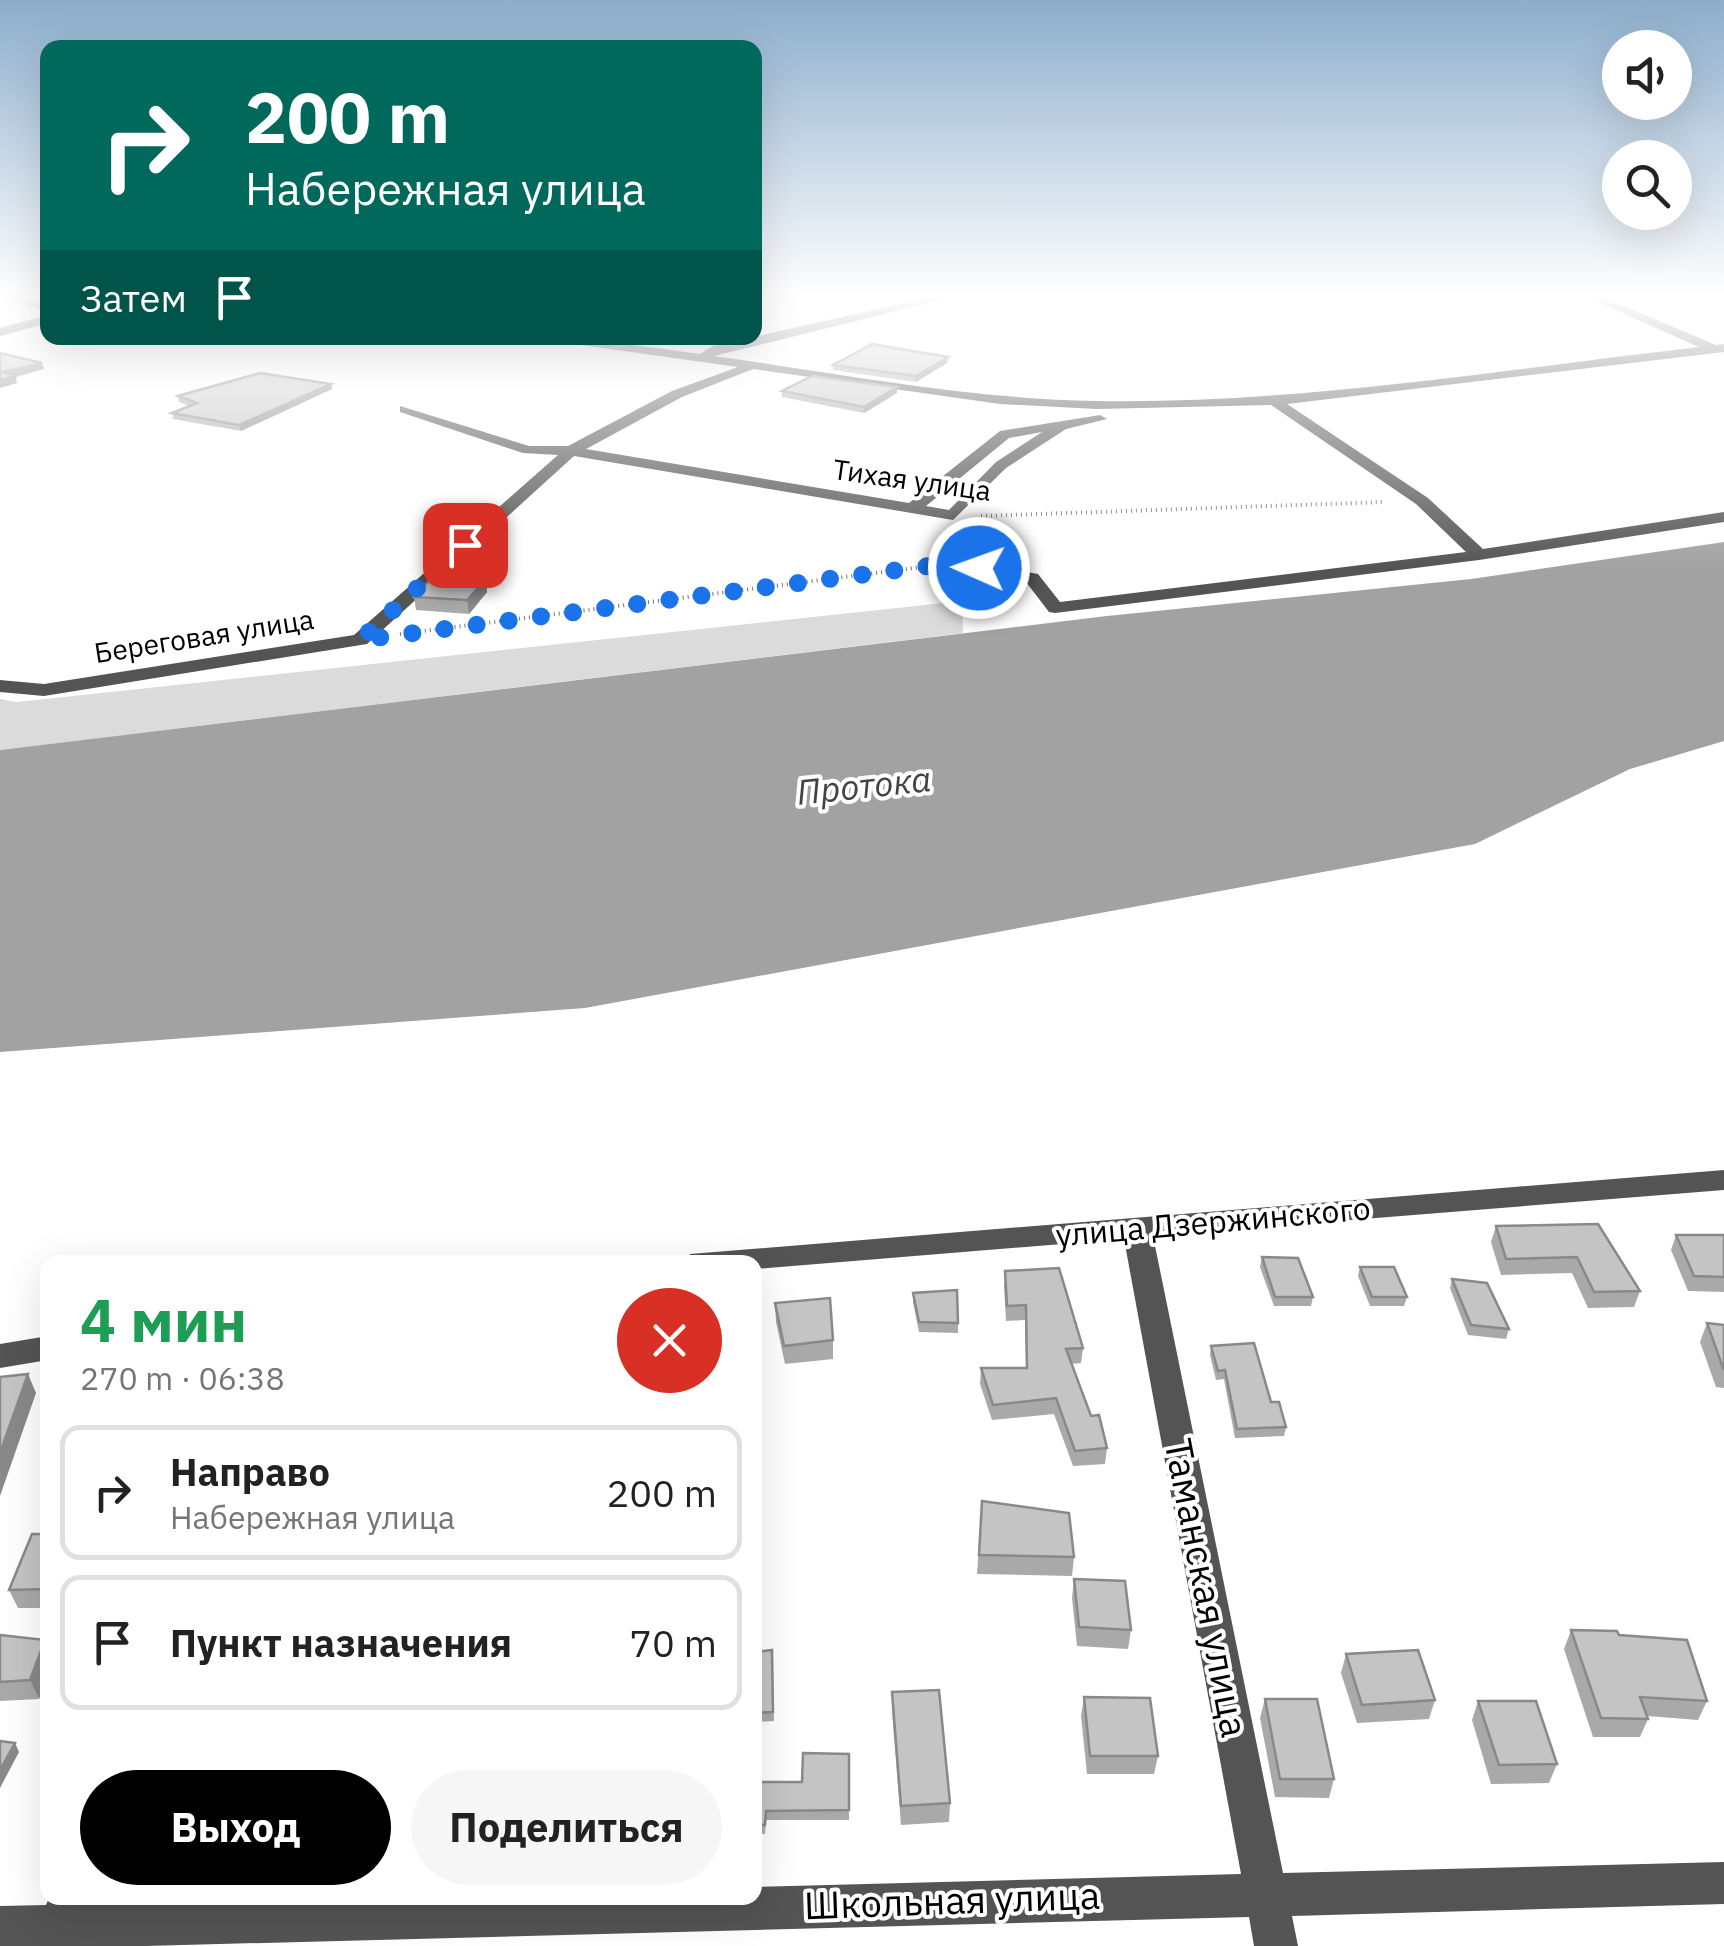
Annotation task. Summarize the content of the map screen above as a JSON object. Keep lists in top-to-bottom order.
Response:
{
  "streets": {
    "street": [
      "Тихая улица",
      "Береговая улица",
      "улица Дзержинского",
      "Таманская улица",
      "Школьная улица"
    ]
  },
  "crossings": [
    ["улица Дзержинского", "Таманская улица"],
    ["Таманская улица", "Школьная улица"]
  ],
  "water": ["Протока"],
  "page": {
    "turn": ["200 m", "Набережная улица"],
    "then": "Затем",
    "heading": ["4 мин", "270 m · 06:38"],
    "list": [
      {
        "name": "Направо",
        "note": "Набережная улица",
        "value": "200 m"
      },
      {
        "name": "Пункт назначения",
        "value": "70 m"
      }
    ],
    "buttons": ["Выход", "Поделиться"]
  }
}
